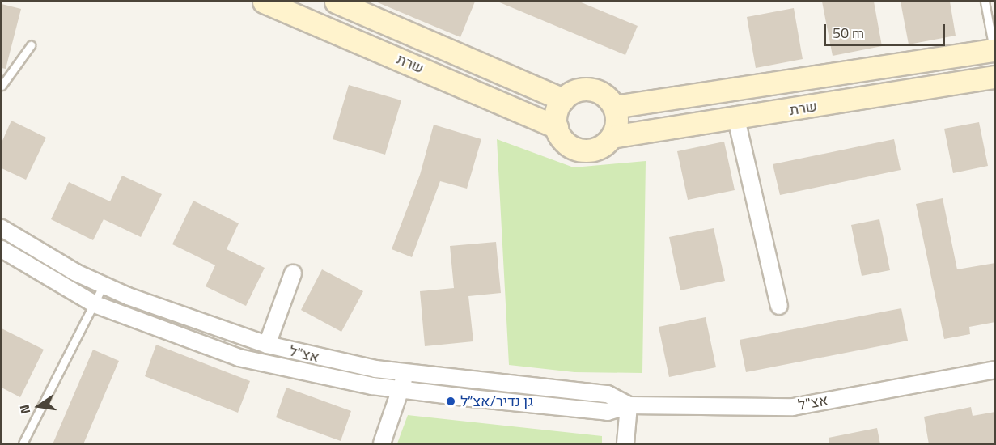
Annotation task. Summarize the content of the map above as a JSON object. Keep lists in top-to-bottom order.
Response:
{
  "streets": {
    "street": ["שרת", "אצ\"ל"]
  },
  "places": ["גן נדיר/אצ״ל"],
  "scale_bar": "50 m",
  "north": "left"
}
